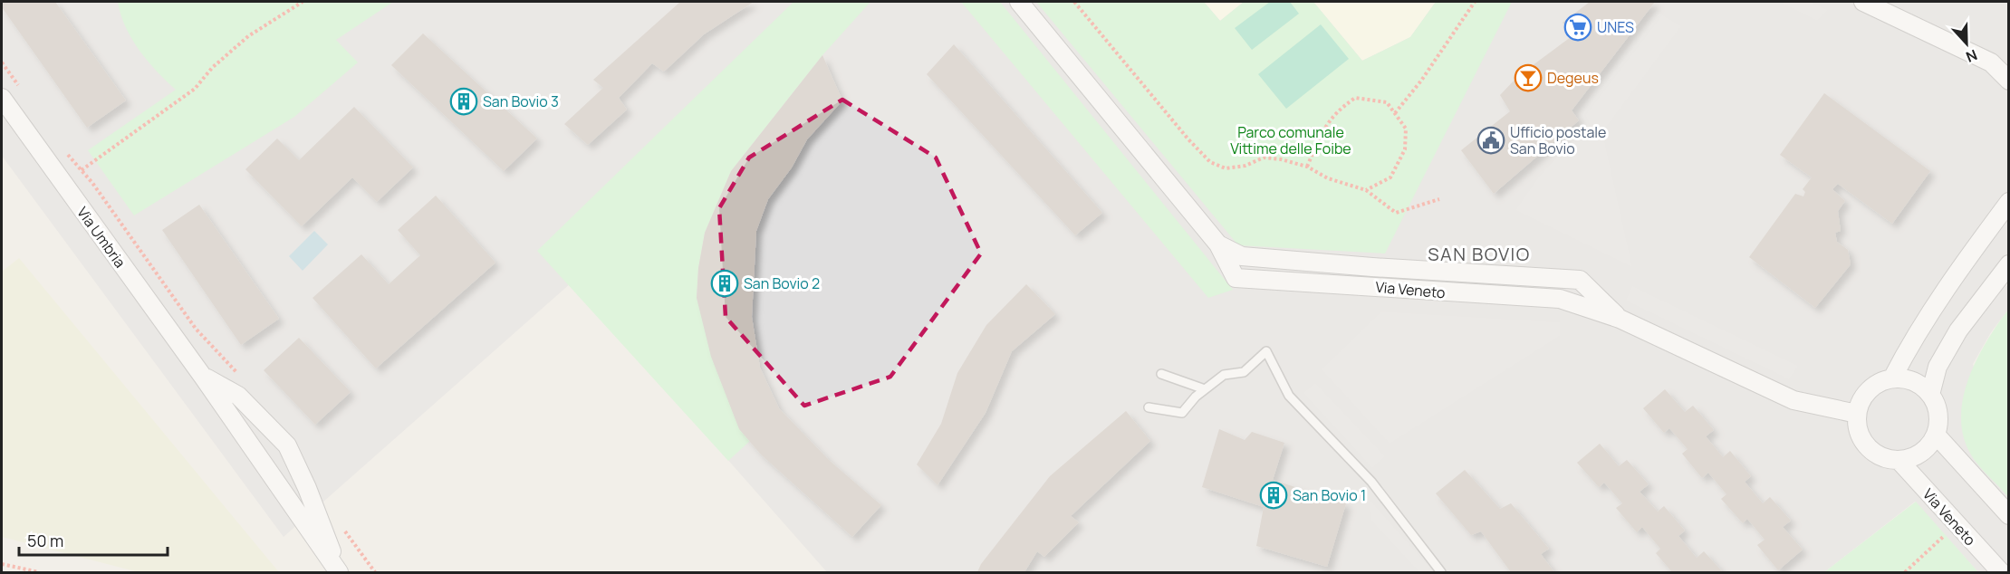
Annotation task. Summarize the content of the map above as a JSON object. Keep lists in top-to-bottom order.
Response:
{
  "streets": {
    "street": ["Via Umbria", "Via Veneto"]
  },
  "districts": ["SAN BOVIO"],
  "parks": ["Parco comunale Vittime delle Foibe"],
  "places": {
    "supermarket": ["UNES"],
    "bar": ["Degeus"],
    "building": ["San Bovio 3", "San Bovio 2", "San Bovio 1"],
    "public building": ["Ufficio postale San Bovio"]
  },
  "scale_bar": "50 m",
  "north": "bottom"
}
